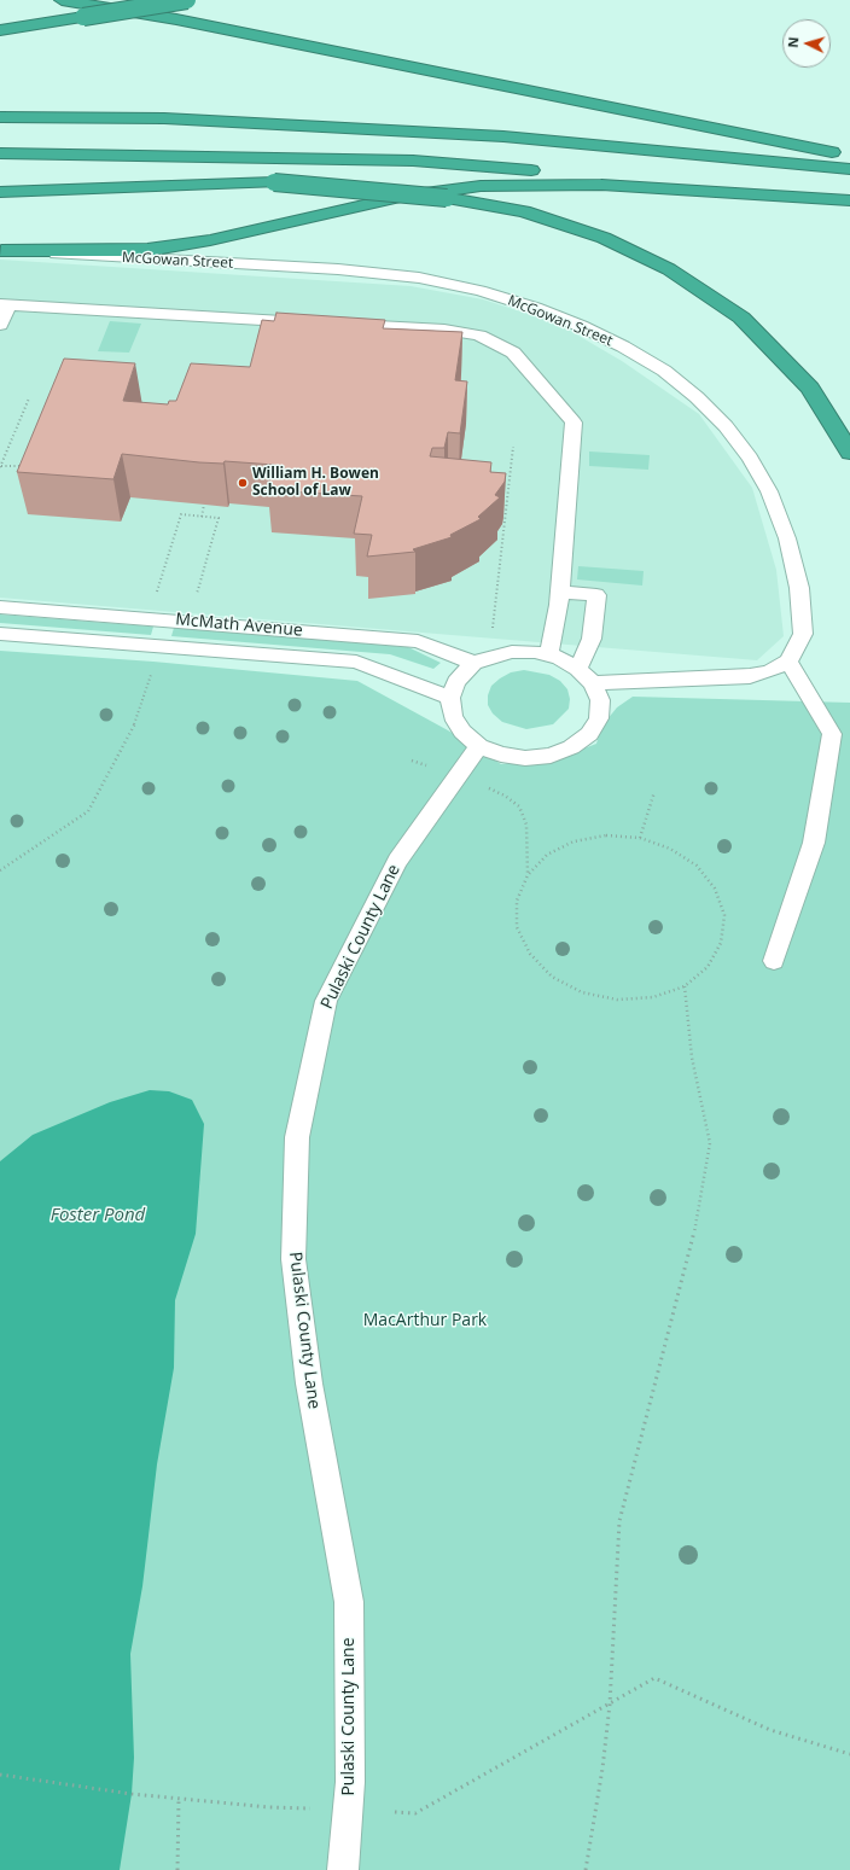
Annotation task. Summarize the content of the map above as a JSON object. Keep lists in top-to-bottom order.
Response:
{
  "streets": {
    "lane": ["McGowan Street", "McMath Avenue", "Pulaski County Lane"]
  },
  "crossings": [
    ["McMath Avenue", "Pulaski County Lane"]
  ],
  "water": ["Foster Pond"],
  "parks": ["MacArthur Park"],
  "places": ["William H. Bowen School of Law"],
  "north": "left"
}
